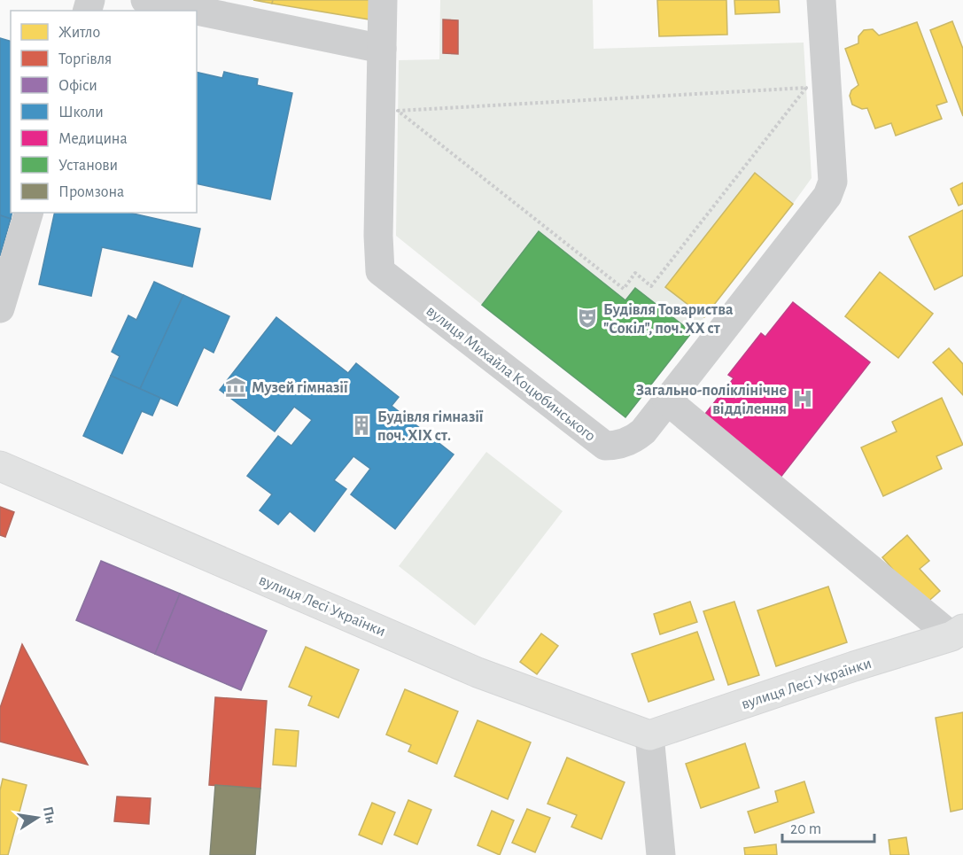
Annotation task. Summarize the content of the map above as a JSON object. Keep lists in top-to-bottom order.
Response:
{
  "streets": {
    "street": ["вулиця Михайла Коцюбинського", "вулиця Лесі Українки"]
  },
  "places": {
    "theatre": ["Будівля Товариства \"Сокіл\", поч. ХХ ст"],
    "museum": ["Музей гімназії"],
    "hospital": ["Загально-поліклінічне відділення"],
    "building": ["Будівля гімназії поч. XIX ст."]
  },
  "legend": [
    "Житло",
    "Торгівля",
    "Офіси",
    "Школи",
    "Медицина",
    "Установи",
    "Промзона"
  ],
  "scale_bar": "20 m",
  "north": "right"
}
